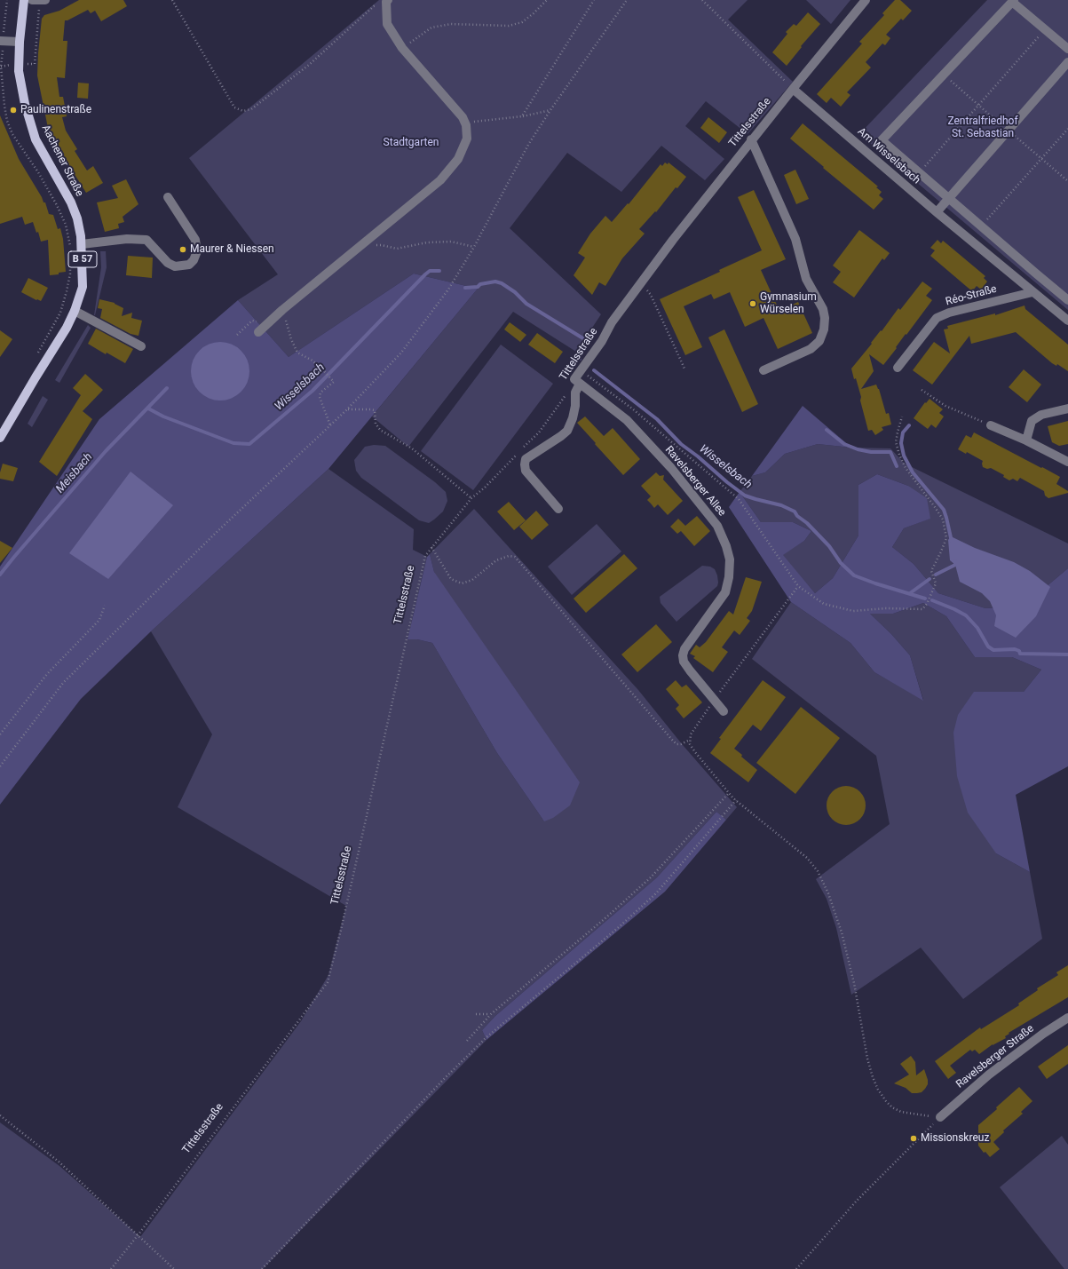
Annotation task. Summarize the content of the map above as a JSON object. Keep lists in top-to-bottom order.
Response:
{
  "streets": {
    "main road": ["Aachener Straße", "B 57"],
    "street": [
      "Tittelsstraße",
      "Am Wisselsbach",
      "Réo-Straße",
      "Ravelsberger Allee",
      "Ravelsberger Straße"
    ]
  },
  "crossings": [
    ["Tittelsstraße", "Am Wisselsbach"],
    ["Tittelsstraße", "Ravelsberger Allee"],
    ["Am Wisselsbach", "Réo-Straße"]
  ],
  "water": ["Wisselsbach", "Meisbach"],
  "parks": ["Zentralfriedhof St. Sebastian", "Stadtgarten"],
  "places": [
    "Paulinenstraße",
    "Maurer & Niessen",
    "Gymnasium Würselen",
    "Missionskreuz"
  ]
}
